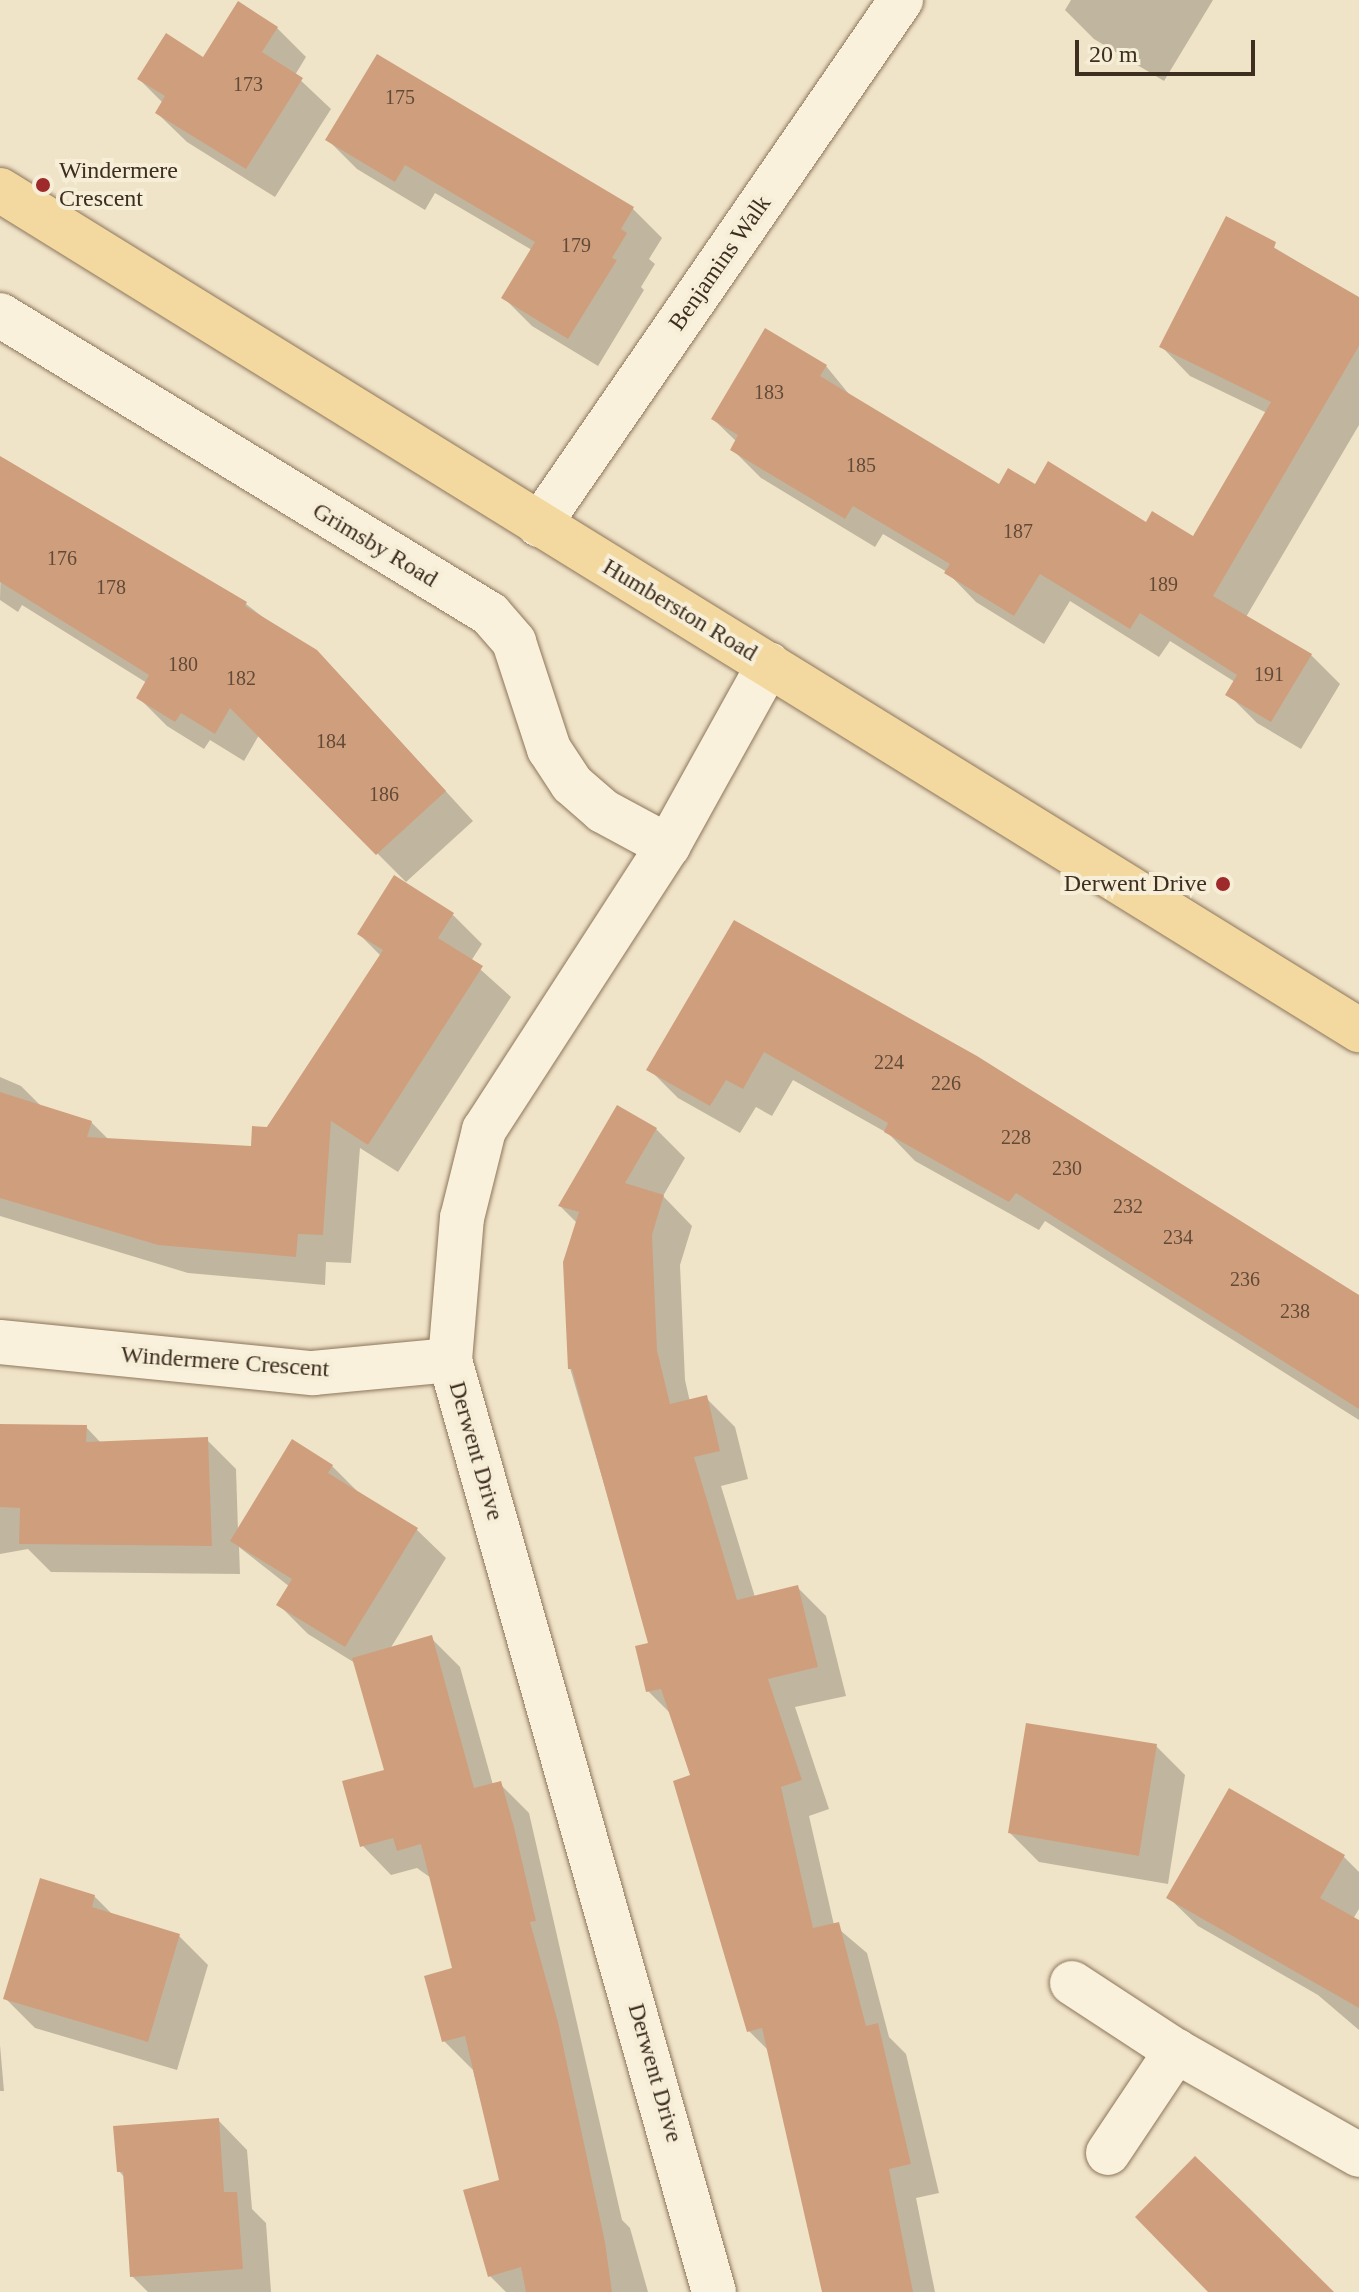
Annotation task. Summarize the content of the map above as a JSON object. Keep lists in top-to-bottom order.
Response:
{
  "streets": {
    "main road": ["Humberston Road"],
    "street": [
      "Benjamins Walk",
      "Grimsby Road",
      "Windermere Crescent",
      "Derwent Drive"
    ]
  },
  "crossings": [
    ["Benjamins Walk", "Humberston Road"],
    ["Grimsby Road", "Derwent Drive"],
    ["Humberston Road", "Derwent Drive"],
    ["Windermere Crescent", "Derwent Drive"]
  ],
  "places": ["Windermere Crescent", "Derwent Drive"],
  "house_numbers": [
    "173",
    "175",
    "179",
    "183",
    "185",
    "187",
    "176",
    "189",
    "178",
    "180",
    "191",
    "182",
    "184",
    "186",
    "224",
    "226",
    "228",
    "230",
    "232",
    "234",
    "236",
    "238"
  ],
  "scale_bar": "20 m"
}
